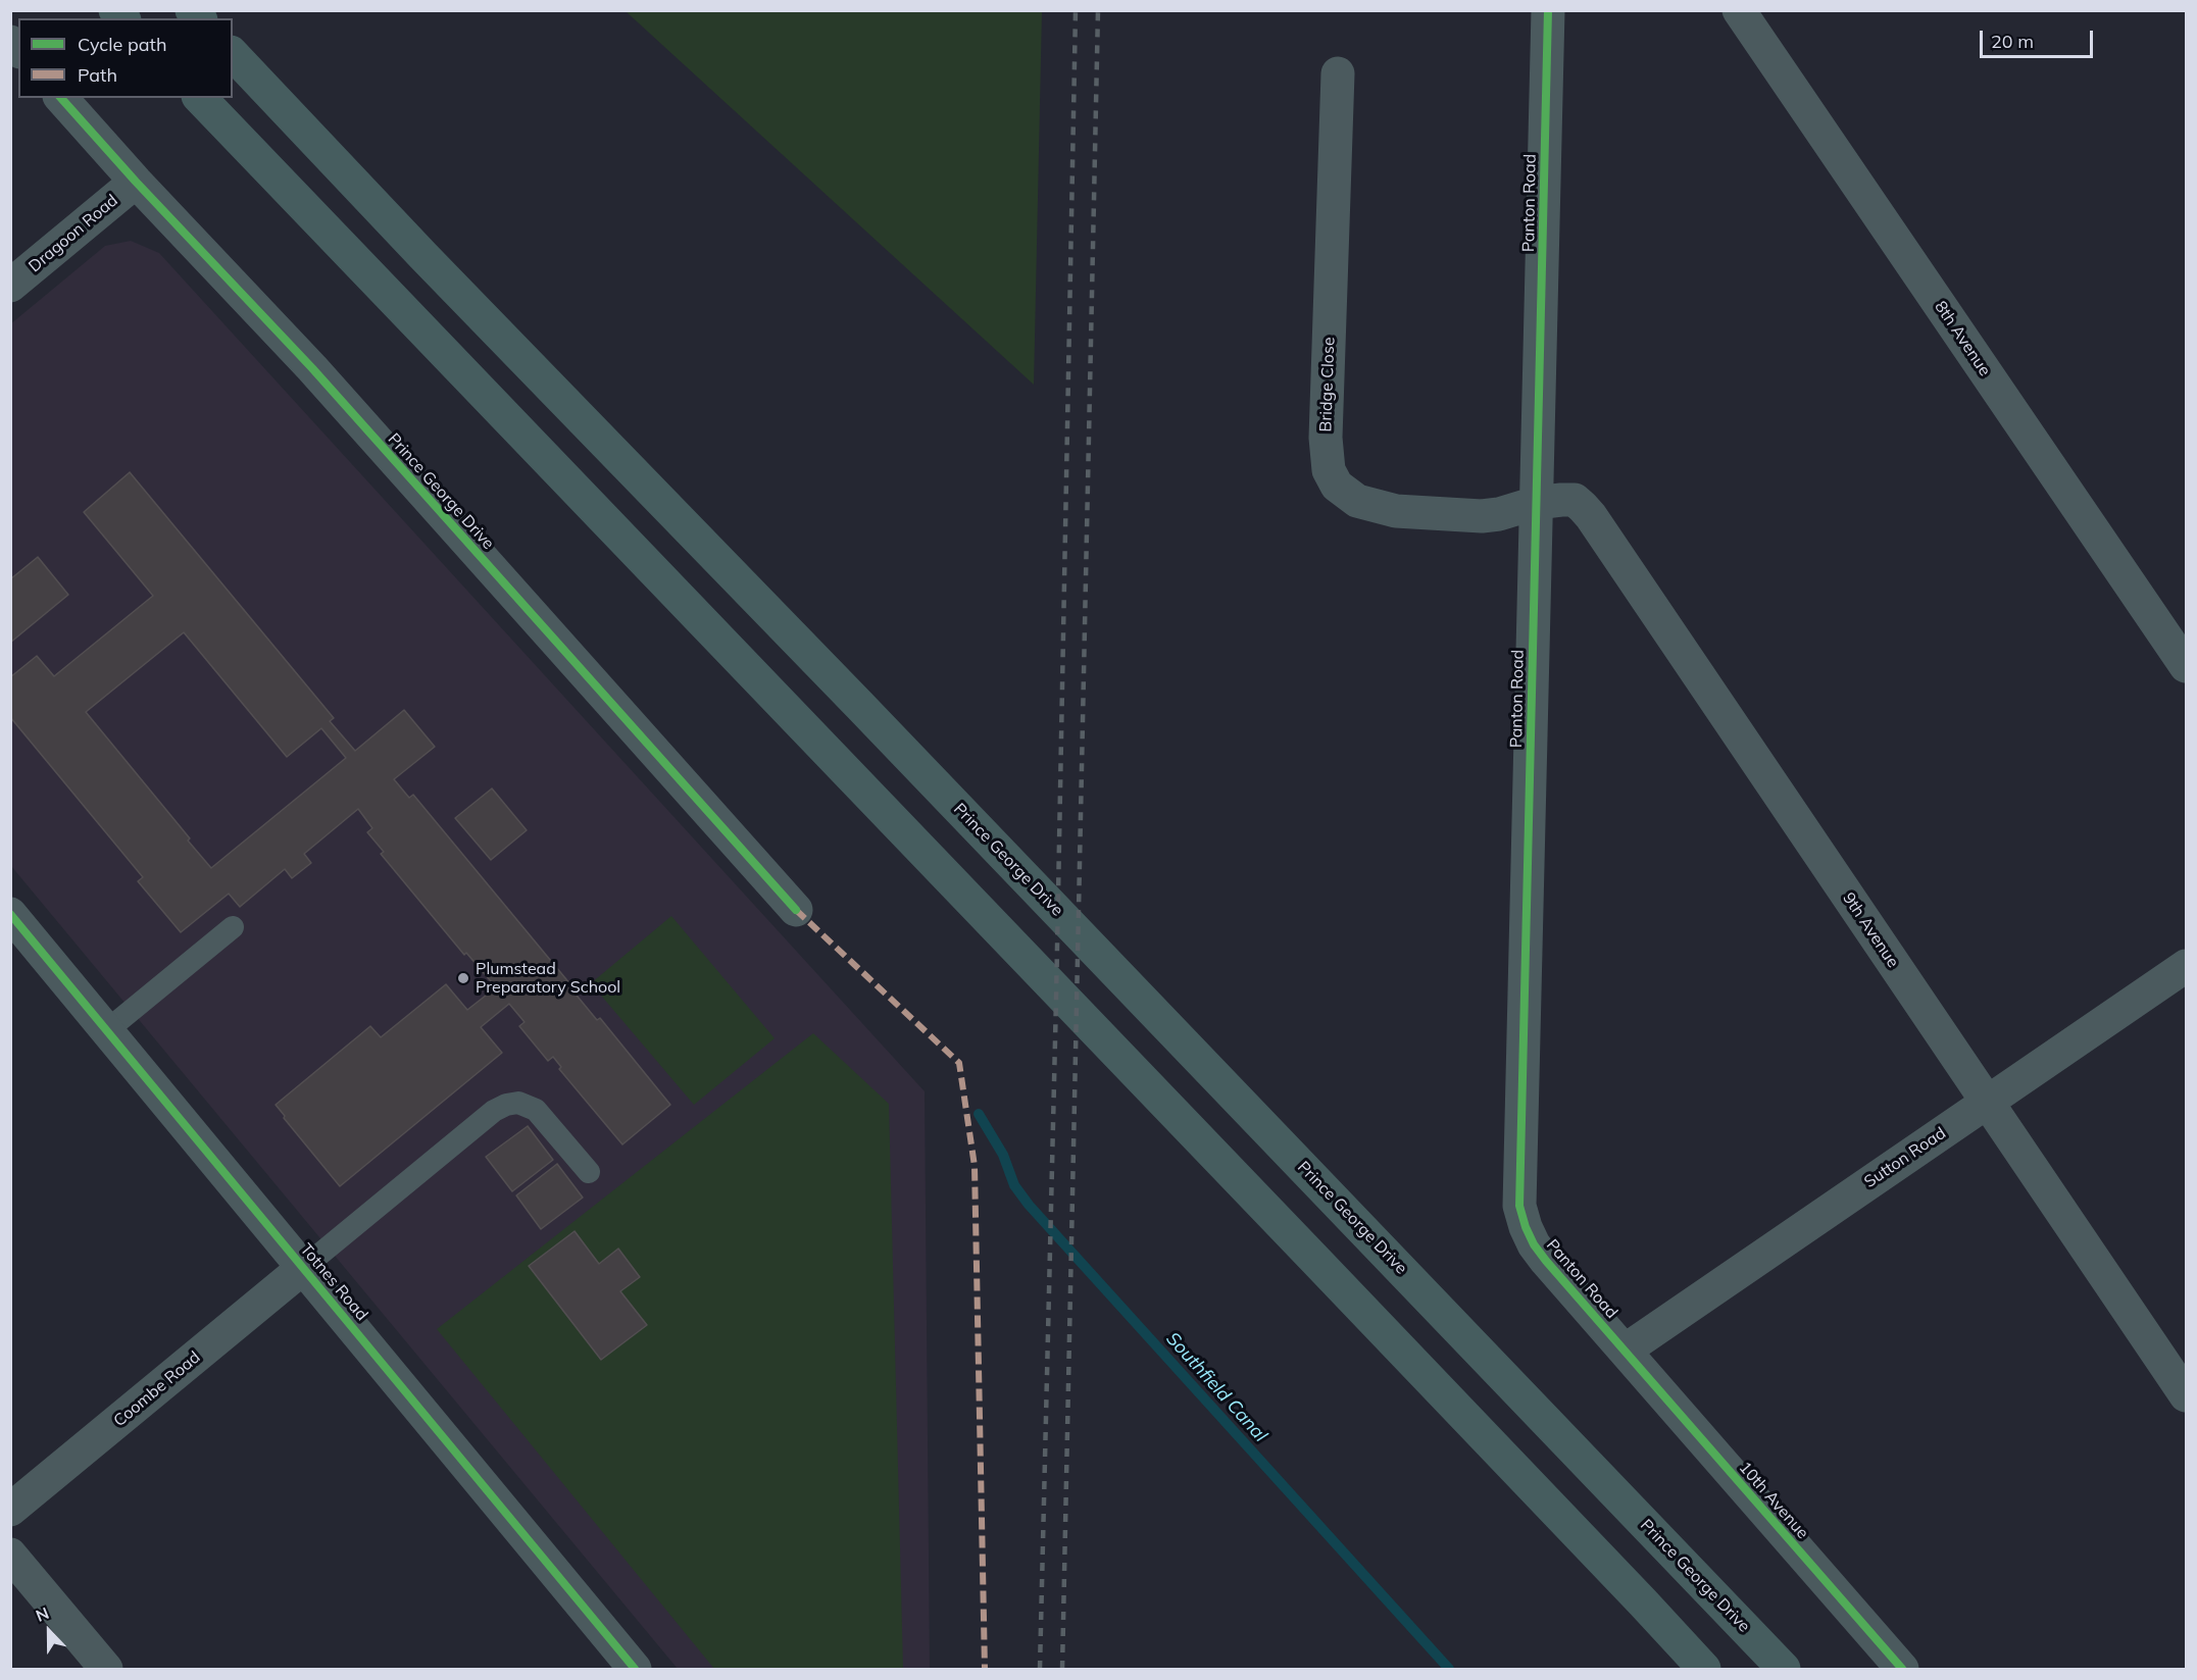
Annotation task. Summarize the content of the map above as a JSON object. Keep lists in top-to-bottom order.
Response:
{
  "streets": {
    "main road": ["Prince George Drive"],
    "street": [
      "Panton Road",
      "Dragoon Road",
      "8th Avenue",
      "Bridge Close",
      "9th Avenue",
      "Sutton Road",
      "Totnes Road",
      "Coombe Road",
      "10th Avenue"
    ]
  },
  "crossings": [
    ["Panton Road", "Bridge Close"],
    ["Panton Road", "9th Avenue"],
    ["Panton Road", "Sutton Road"],
    ["Panton Road", "10th Avenue"],
    ["Dragoon Road", "Prince George Drive"],
    ["Bridge Close", "9th Avenue"],
    ["9th Avenue", "Sutton Road"],
    ["Sutton Road", "10th Avenue"],
    ["Totnes Road", "Coombe Road"]
  ],
  "water": ["Southfield Canal"],
  "places": ["Plumstead Preparatory School"],
  "legend": ["Cycle path", "Path"],
  "scale_bar": "20 m",
  "north": "top"
}
